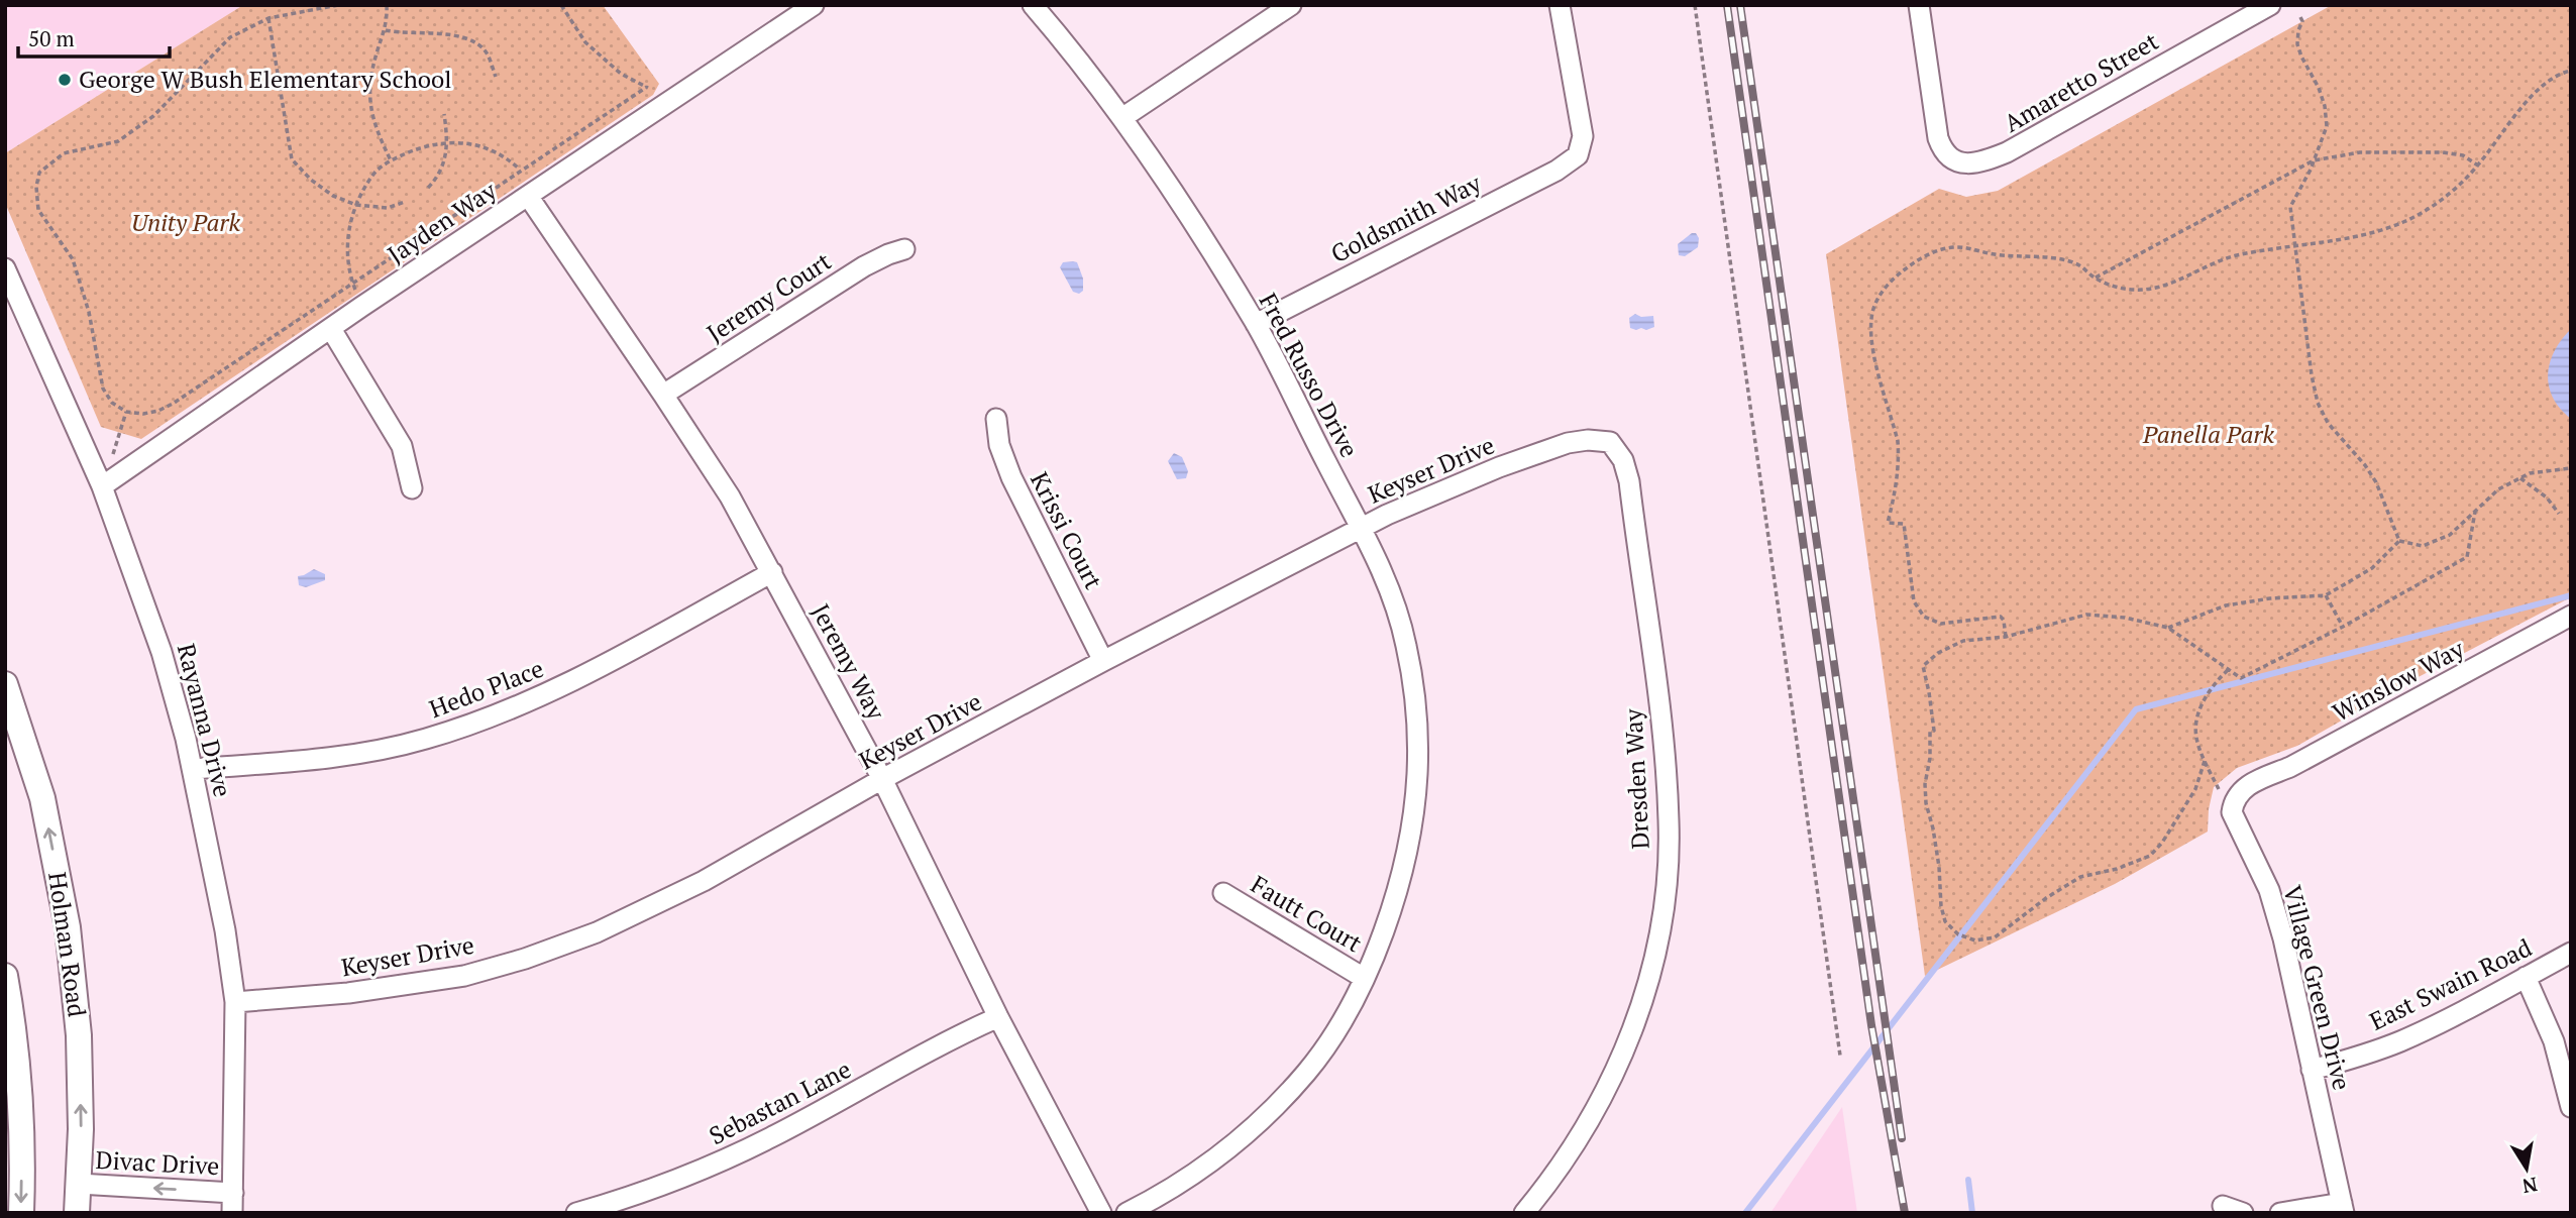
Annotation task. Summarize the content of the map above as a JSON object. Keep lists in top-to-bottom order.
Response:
{
  "streets": {
    "main road": ["Holman Road"],
    "street": [
      "Amaretto Street",
      "Goldsmith Way",
      "Jayden Way",
      "Jeremy Court",
      "Fred Russo Drive",
      "Keyser Drive",
      "Krissi Court",
      "Jeremy Way",
      "Winslow Way",
      "Hedo Place",
      "Rayanna Drive",
      "Dresden Way",
      "Fautt Court",
      "East Swain Road",
      "Village Green Drive",
      "Sebastan Lane",
      "Divac Drive"
    ]
  },
  "crossings": [
    ["Goldsmith Way", "Fred Russo Drive"],
    ["Jayden Way", "Jeremy Way"],
    ["Jayden Way", "Rayanna Drive"],
    ["Jeremy Court", "Jeremy Way"],
    ["Fred Russo Drive", "Keyser Drive"],
    ["Fred Russo Drive", "Fautt Court"],
    ["Keyser Drive", "Krissi Court"],
    ["Keyser Drive", "Jeremy Way"],
    ["Keyser Drive", "Rayanna Drive"],
    ["Keyser Drive", "Dresden Way"],
    ["Jeremy Way", "Hedo Place"],
    ["Jeremy Way", "Sebastan Lane"],
    ["Winslow Way", "Village Green Drive"],
    ["Hedo Place", "Rayanna Drive"],
    ["Rayanna Drive", "Divac Drive"],
    ["Holman Road", "Divac Drive"],
    ["East Swain Road", "Village Green Drive"]
  ],
  "one_way": ["Divac Drive"],
  "parks": ["Unity Park", "Panella Park"],
  "places": ["George W Bush Elementary School"],
  "scale_bar": "50 m",
  "north": "bottom"
}
